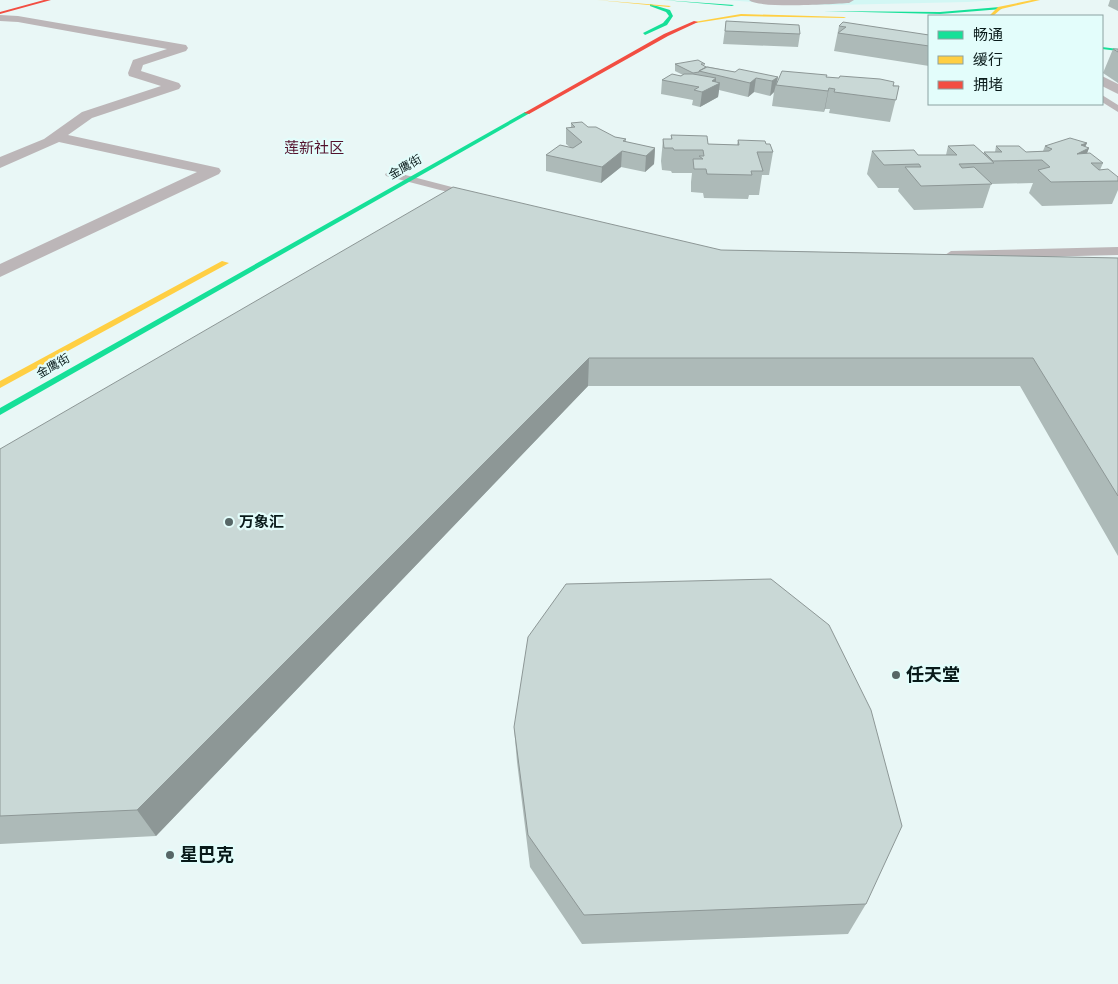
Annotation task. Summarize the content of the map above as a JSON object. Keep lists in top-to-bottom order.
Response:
{
  "streets": {
    "street": ["金鹰街"]
  },
  "districts": ["莲新社区"],
  "places": ["万象汇", "任天堂", "星巴克"],
  "legend": ["畅通", "缓行", "拥堵"]
}
